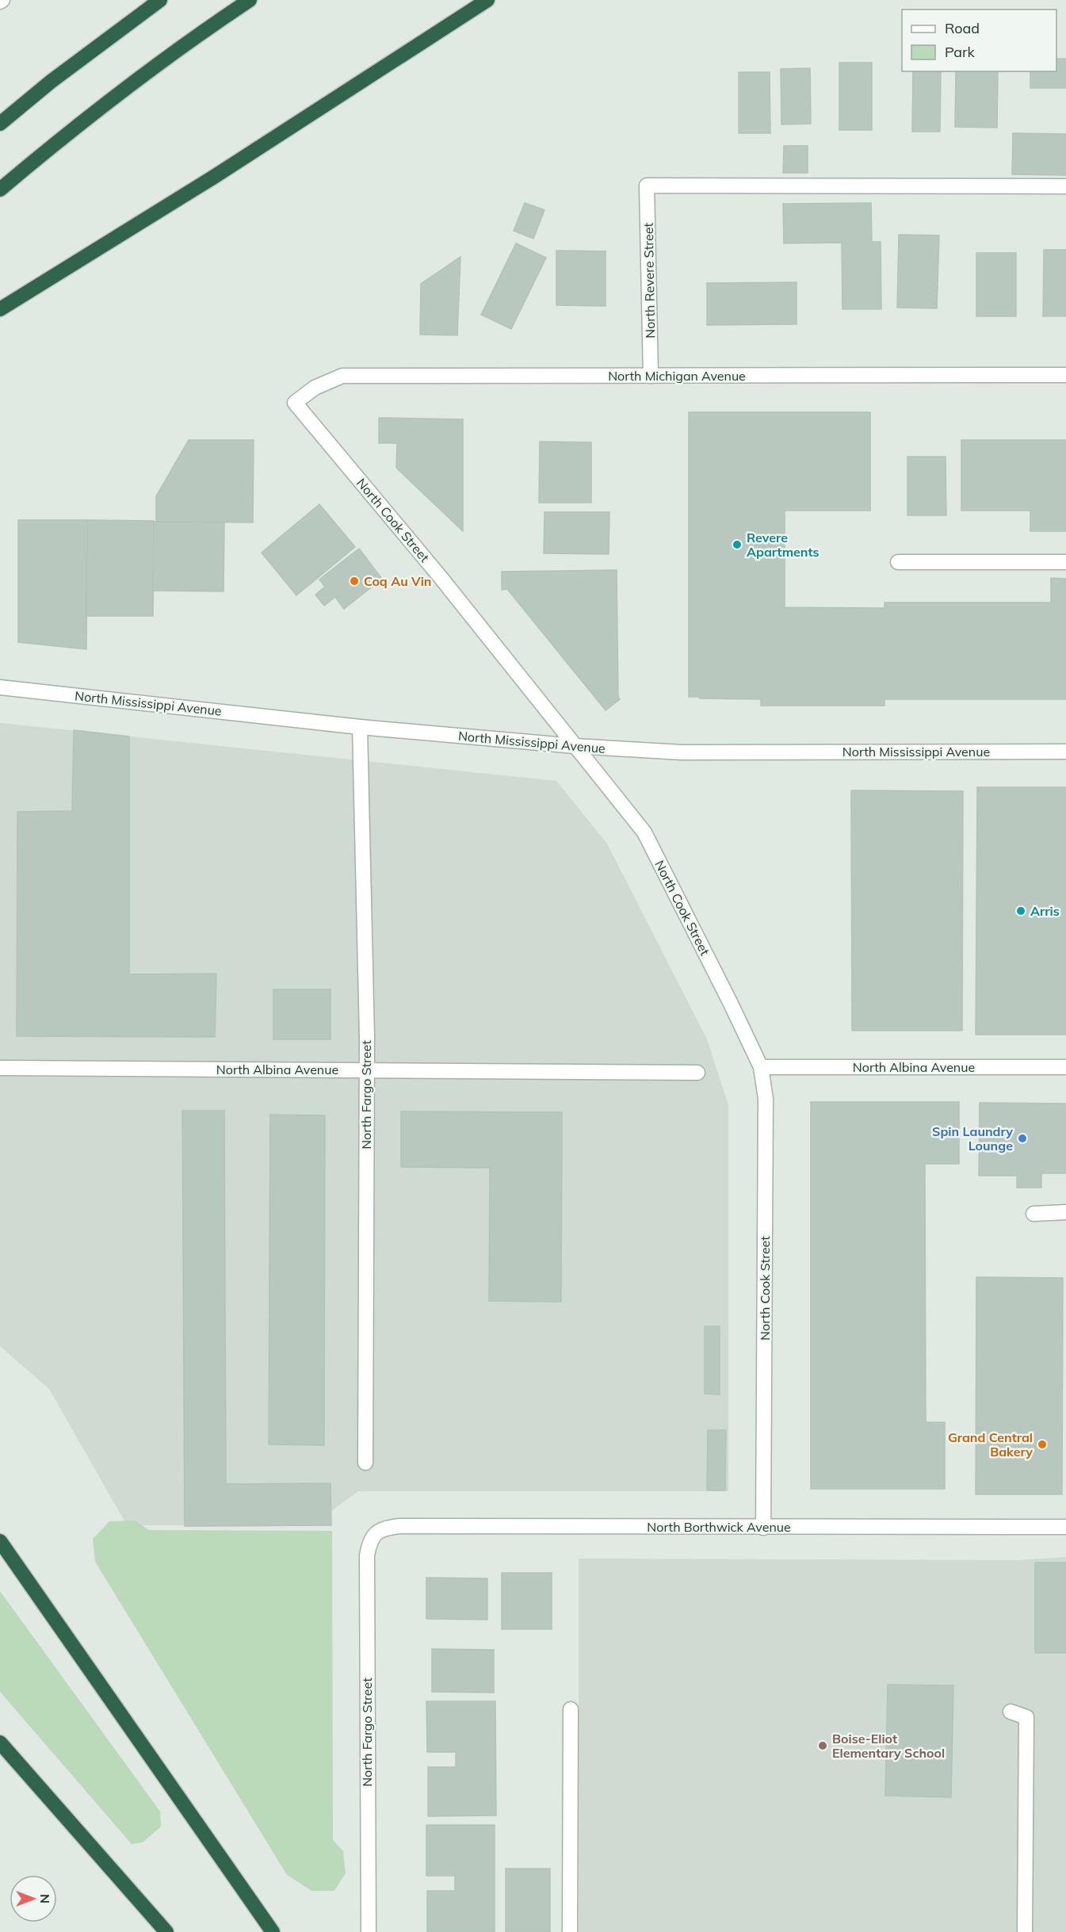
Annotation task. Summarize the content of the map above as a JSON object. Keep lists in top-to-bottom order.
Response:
{
  "streets": {
    "street": [
      "North Revere Street",
      "North Michigan Avenue",
      "North Cook Street",
      "North Mississippi Avenue",
      "North Albina Avenue",
      "North Fargo Street",
      "North Borthwick Avenue"
    ]
  },
  "crossings": [
    ["North Revere Street", "North Michigan Avenue"],
    ["North Michigan Avenue", "North Cook Street"],
    ["North Cook Street", "North Mississippi Avenue"],
    ["North Cook Street", "North Albina Avenue"],
    ["North Cook Street", "North Borthwick Avenue"],
    ["North Mississippi Avenue", "North Fargo Street"],
    ["North Albina Avenue", "North Fargo Street"],
    ["North Fargo Street", "North Borthwick Avenue"]
  ],
  "places": [
    "Revere Apartments",
    "Coq Au Vin",
    "Arris",
    "Spin Laundry Lounge",
    "Grand Central Bakery",
    "Boise-Eliot Elementary School"
  ],
  "legend": ["Road", "Park"],
  "north": "right"
}
